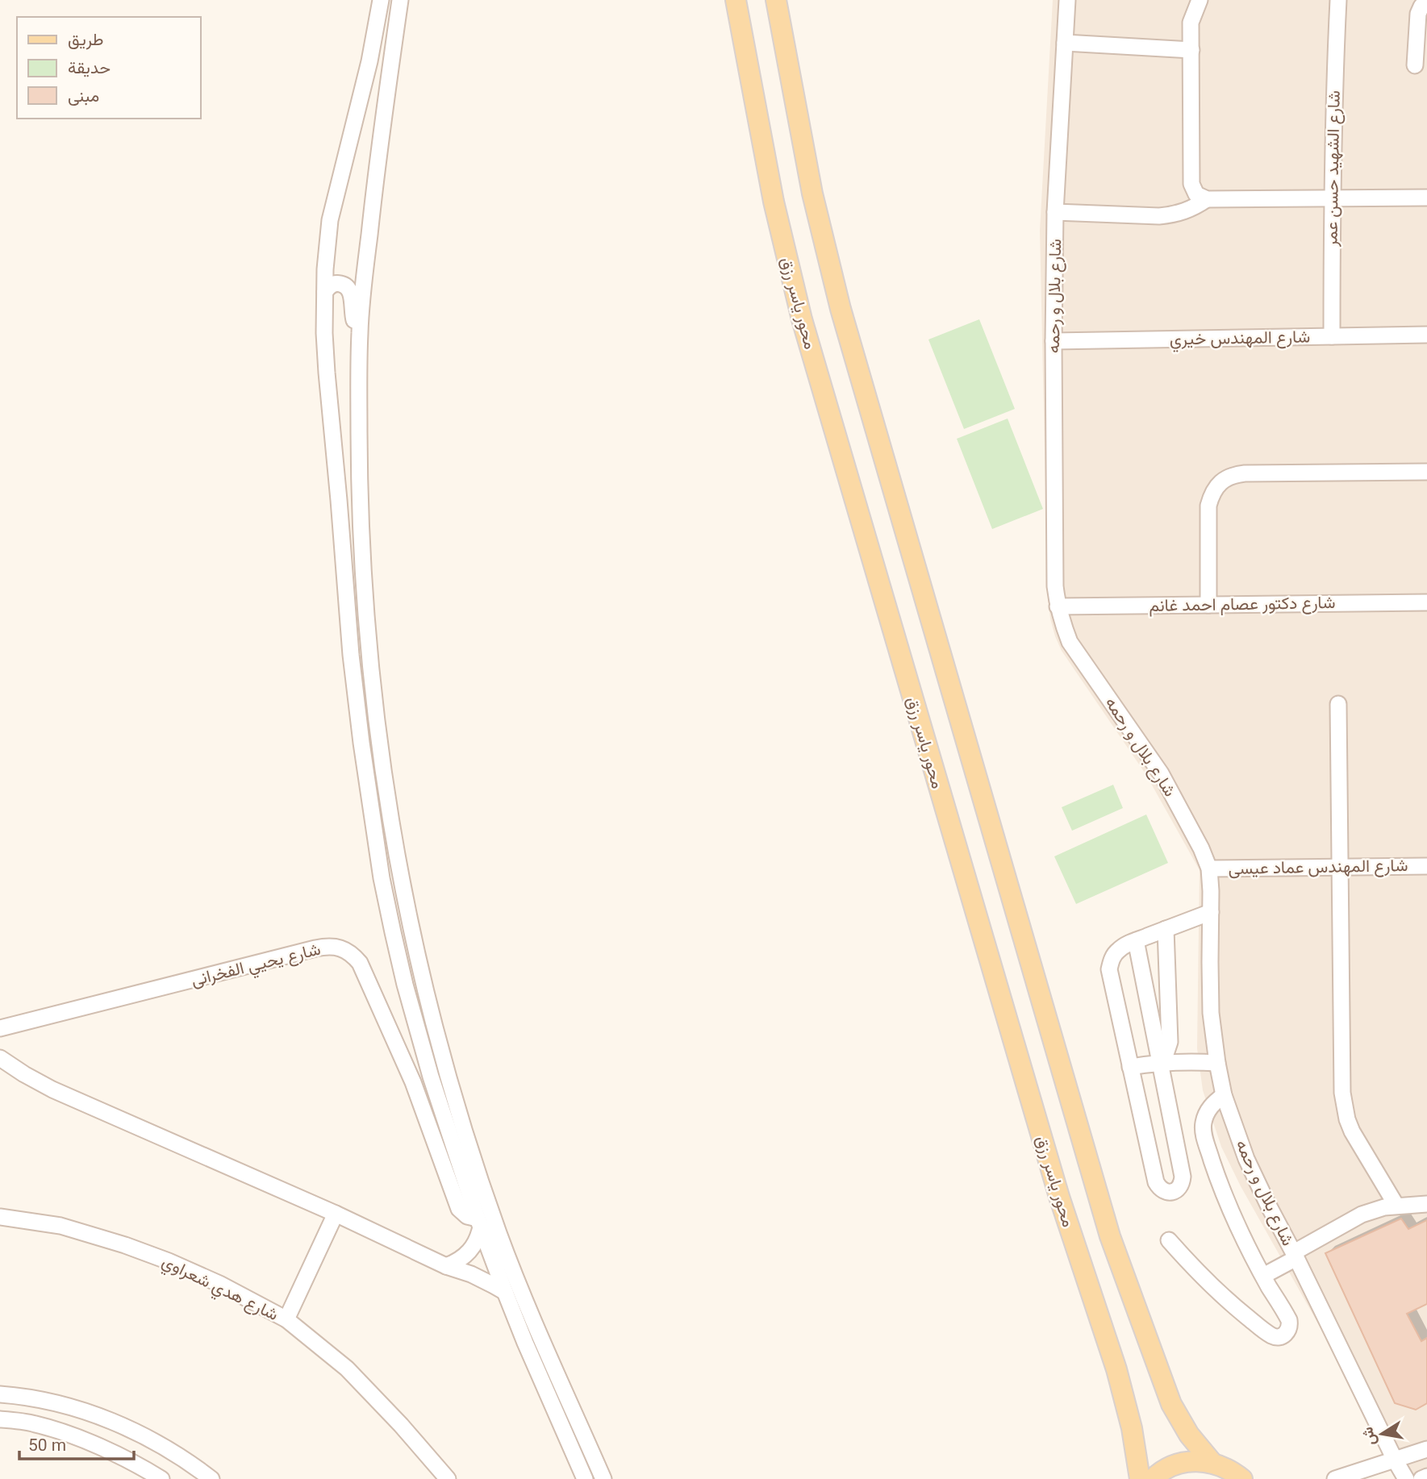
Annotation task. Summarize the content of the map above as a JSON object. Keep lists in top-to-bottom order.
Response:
{
  "streets": {
    "main road": ["محور ياسر رزق"],
    "street": [
      "شارع الشهيد حسن عمر",
      "شارع بلال و رحمه",
      "شارع المهندس خيري",
      "شارع دكتور عصام احمد غانم",
      "شارع المهندس عماد عيسى",
      "شارع يحيي الفخرانى",
      "شارع هدي شعراوي"
    ]
  },
  "crossings": [
    ["شارع الشهيد حسن عمر", "شارع المهندس خيري"],
    ["شارع بلال و رحمه", "شارع المهندس خيري"],
    ["شارع بلال و رحمه", "شارع دكتور عصام احمد غانم"],
    ["شارع بلال و رحمه", "شارع المهندس عماد عيسى"]
  ],
  "legend": ["طريق", "حديقة", "مبنى"],
  "scale_bar": "50 m",
  "north": "left"
}
